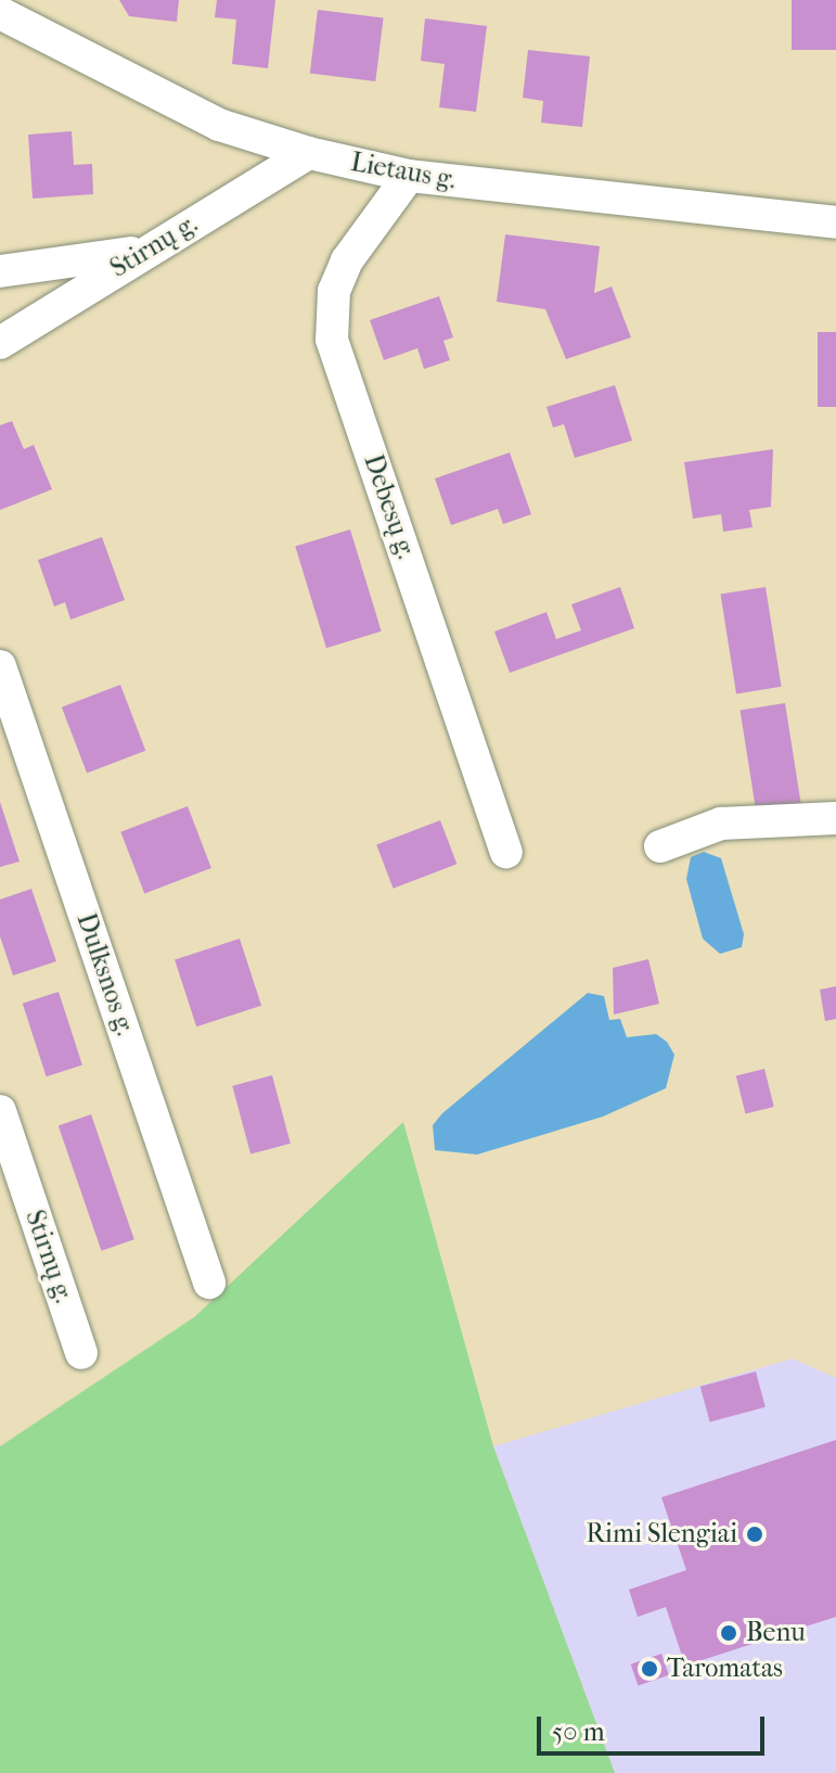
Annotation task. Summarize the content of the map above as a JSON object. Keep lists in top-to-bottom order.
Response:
{
  "streets": {
    "street": [
      "Lietaus g.",
      "Stirnų g.",
      "Debesų g.",
      "Dulksnos g."
    ]
  },
  "crossings": [
    ["Lietaus g.", "Stirnų g."],
    ["Lietaus g.", "Debesų g."]
  ],
  "places": ["Rimi Slengiai", "Benu", "Taromatas"],
  "scale_bar": "50 m"
}
